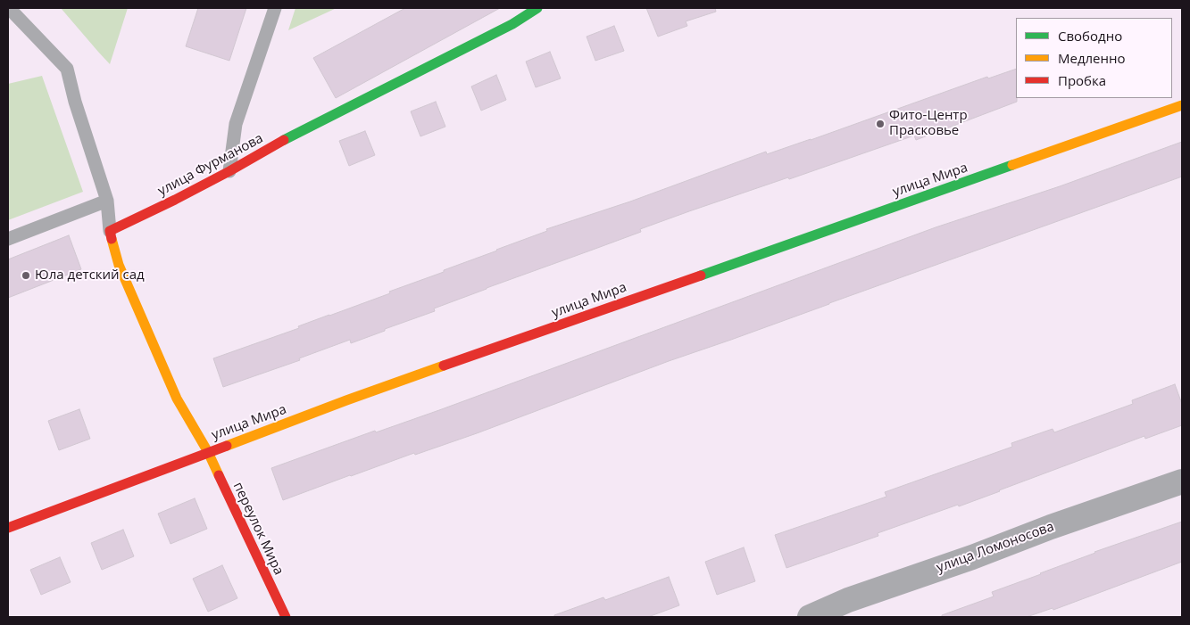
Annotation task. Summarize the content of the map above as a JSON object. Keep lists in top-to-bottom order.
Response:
{
  "streets": {
    "main road": ["улица Фурманова", "улица Мира", "переулок Мира"],
    "street": ["улица Ломоносова"]
  },
  "crossings": [
    ["улица Мира", "переулок Мира"]
  ],
  "places": ["Фито-Центр Прасковье", "Юла детский сад"],
  "legend": ["Свободно", "Медленно", "Пробка"]
}
